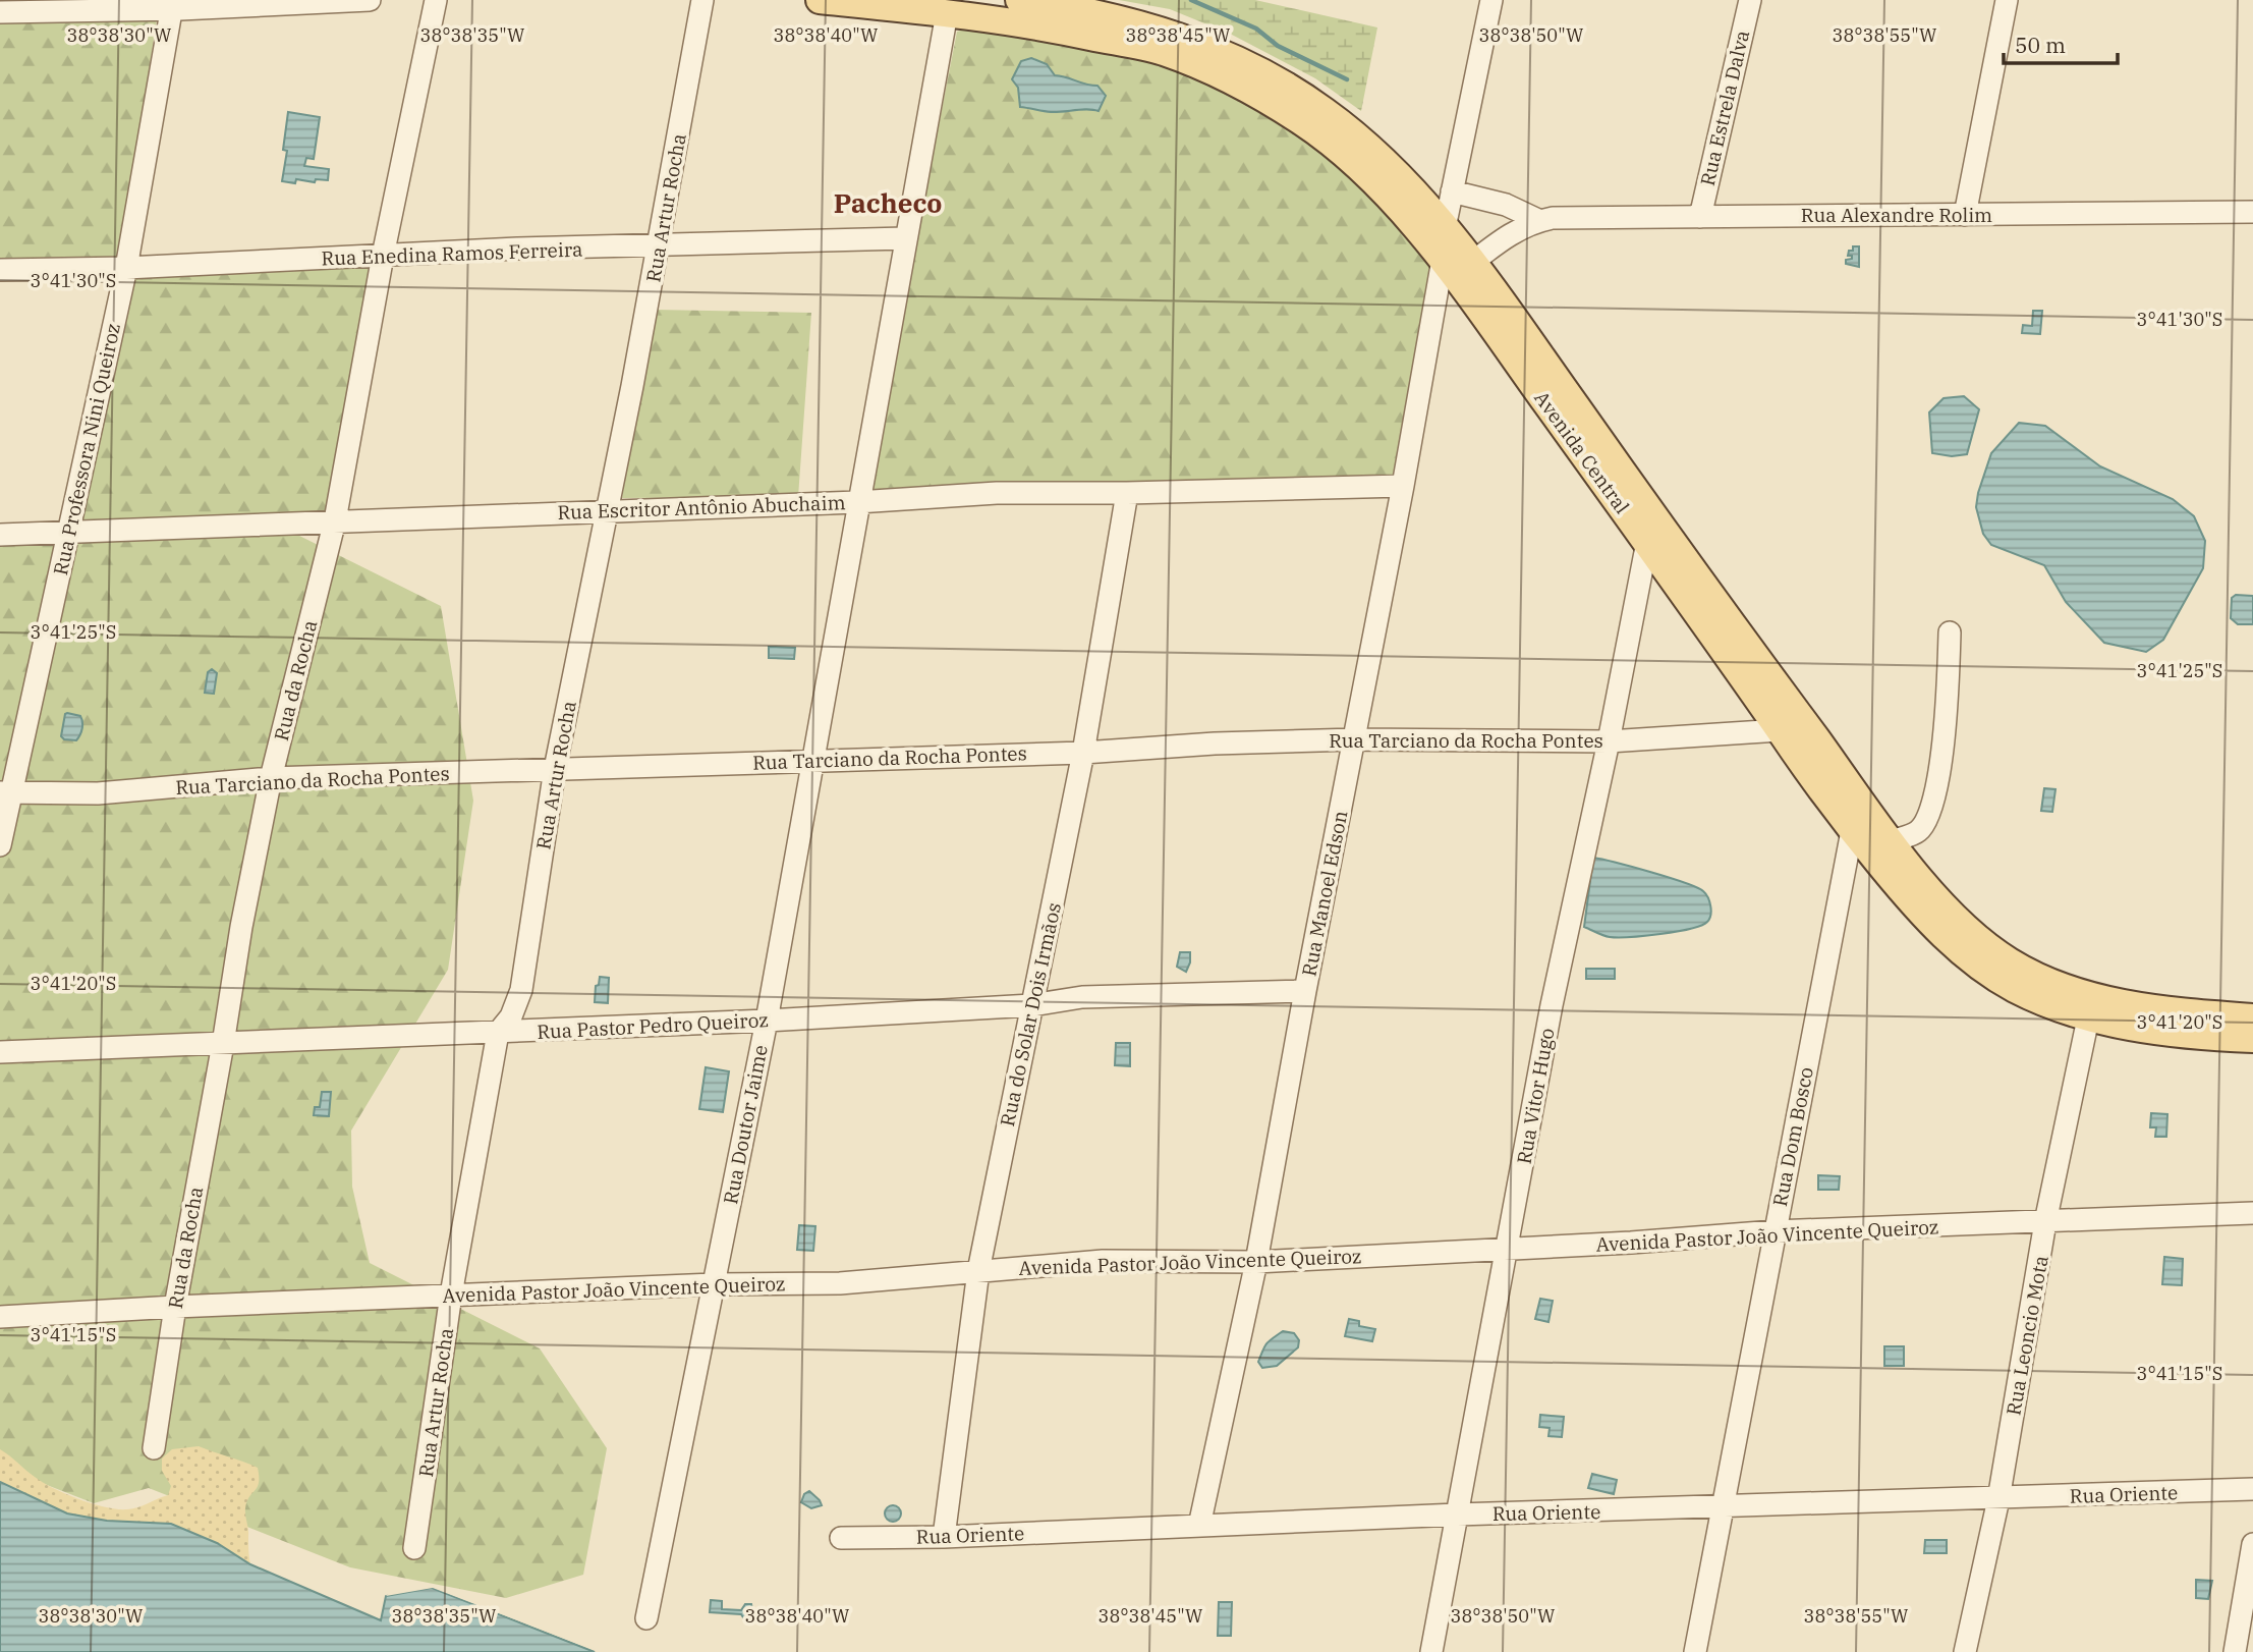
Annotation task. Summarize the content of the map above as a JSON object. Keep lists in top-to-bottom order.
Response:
{
  "streets": {
    "main road": ["Avenida Central"],
    "street": [
      "Rua Estrela Dalva",
      "Rua Artur Rocha",
      "Rua Alexandre Rolim",
      "Rua Enedina Ramos Ferreira",
      "Rua Professora Nini Queiroz",
      "Rua Escritor Antônio Abuchaim",
      "Rua da Rocha",
      "Rua Tarciano da Rocha Pontes",
      "Rua Manoel Edson",
      "Rua do Solar Dois Irmãos",
      "Rua Pastor Pedro Queiroz",
      "Rua Vitor Hugo",
      "Rua Doutor Jaime",
      "Rua Dom Bosco",
      "Avenida Pastor João Vincente Queiroz",
      "Rua Leoncio Mota",
      "Rua Oriente"
    ]
  },
  "crossings": [
    ["Rua Estrela Dalva", "Rua Alexandre Rolim"],
    ["Rua Artur Rocha", "Rua Enedina Ramos Ferreira"],
    ["Rua Artur Rocha", "Rua Escritor Antônio Abuchaim"],
    ["Rua Artur Rocha", "Rua Tarciano da Rocha Pontes"],
    ["Rua Artur Rocha", "Rua Pastor Pedro Queiroz"],
    ["Rua Artur Rocha", "Avenida Pastor João Vincente Queiroz"],
    ["Rua Alexandre Rolim", "Avenida Central"],
    ["Rua Enedina Ramos Ferreira", "Rua Professora Nini Queiroz"],
    ["Rua Enedina Ramos Ferreira", "Rua da Rocha"],
    ["Rua Enedina Ramos Ferreira", "Rua Doutor Jaime"],
    ["Rua Professora Nini Queiroz", "Rua Escritor Antônio Abuchaim"],
    ["Rua Professora Nini Queiroz", "Rua Tarciano da Rocha Pontes"],
    ["Avenida Central", "Rua Tarciano da Rocha Pontes"],
    ["Avenida Central", "Rua Manoel Edson"],
    ["Avenida Central", "Rua Vitor Hugo"],
    ["Avenida Central", "Rua Doutor Jaime"],
    ["Avenida Central", "Rua Dom Bosco"],
    ["Avenida Central", "Rua Leoncio Mota"],
    ["Rua Escritor Antônio Abuchaim", "Rua da Rocha"],
    ["Rua Escritor Antônio Abuchaim", "Rua Manoel Edson"],
    ["Rua Escritor Antônio Abuchaim", "Rua do Solar Dois Irmãos"],
    ["Rua Escritor Antônio Abuchaim", "Rua Doutor Jaime"],
    ["Rua da Rocha", "Rua Tarciano da Rocha Pontes"],
    ["Rua da Rocha", "Rua Pastor Pedro Queiroz"],
    ["Rua da Rocha", "Avenida Pastor João Vincente Queiroz"],
    ["Rua Tarciano da Rocha Pontes", "Rua Manoel Edson"],
    ["Rua Tarciano da Rocha Pontes", "Rua do Solar Dois Irmãos"],
    ["Rua Tarciano da Rocha Pontes", "Rua Vitor Hugo"],
    ["Rua Tarciano da Rocha Pontes", "Rua Doutor Jaime"],
    ["Rua Manoel Edson", "Rua Pastor Pedro Queiroz"],
    ["Rua Manoel Edson", "Avenida Pastor João Vincente Queiroz"],
    ["Rua Manoel Edson", "Rua Oriente"],
    ["Rua do Solar Dois Irmãos", "Rua Pastor Pedro Queiroz"],
    ["Rua do Solar Dois Irmãos", "Avenida Pastor João Vincente Queiroz"],
    ["Rua do Solar Dois Irmãos", "Rua Oriente"],
    ["Rua Pastor Pedro Queiroz", "Rua Doutor Jaime"],
    ["Rua Vitor Hugo", "Avenida Pastor João Vincente Queiroz"],
    ["Rua Vitor Hugo", "Rua Oriente"],
    ["Rua Doutor Jaime", "Avenida Pastor João Vincente Queiroz"],
    ["Rua Dom Bosco", "Avenida Pastor João Vincente Queiroz"],
    ["Rua Dom Bosco", "Rua Oriente"],
    ["Avenida Pastor João Vincente Queiroz", "Rua Leoncio Mota"],
    ["Rua Leoncio Mota", "Rua Oriente"]
  ],
  "districts": ["Pacheco"],
  "scale_bar": "50 m",
  "coordinates": [
    "38°38'30\"W",
    "38°38'35\"W",
    "38°38'40\"W",
    "38°38'45\"W",
    "38°38'50\"W",
    "38°38'55\"W",
    "3°41'30\"S",
    "3°41'25\"S",
    "3°41'20\"S",
    "3°41'15\"S"
  ]
}
